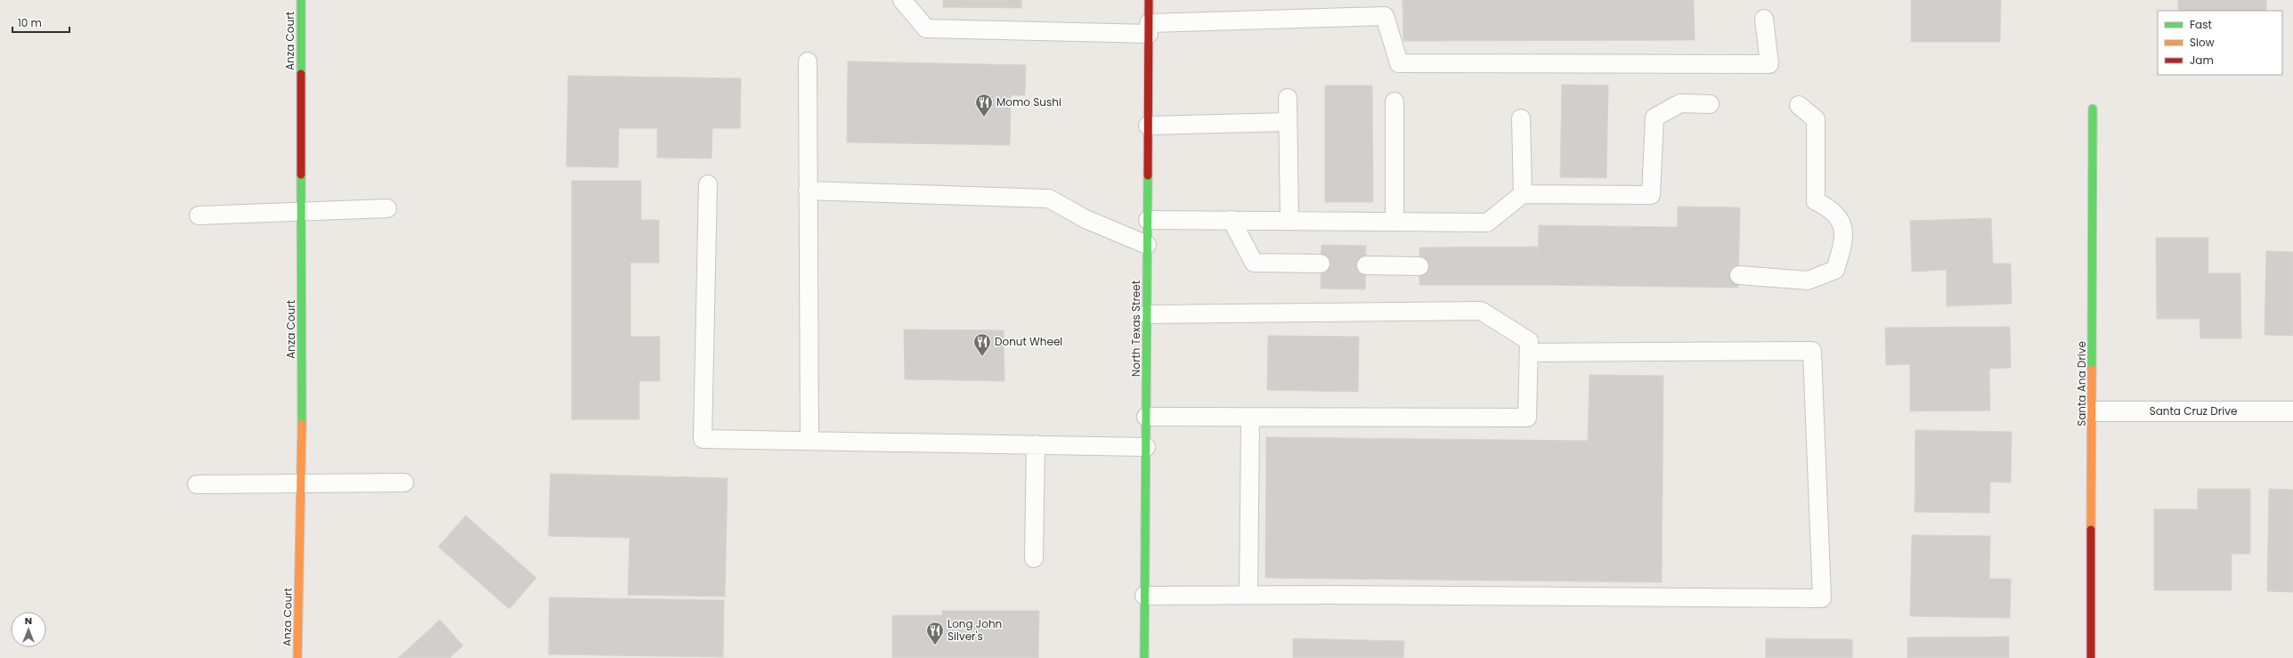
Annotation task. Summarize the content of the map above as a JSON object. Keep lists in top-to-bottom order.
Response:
{
  "streets": {
    "street": [
      "Anza Court",
      "North Texas Street",
      "Santa Ana Drive",
      "Santa Cruz Drive"
    ]
  },
  "crossings": [
    ["Santa Ana Drive", "Santa Cruz Drive"]
  ],
  "places": {
    "restaurant": ["Momo Sushi", "Donut Wheel", "Long John Silver's"]
  },
  "legend": ["Fast", "Slow", "Jam"],
  "scale_bar": "10 m",
  "north": "top"
}
